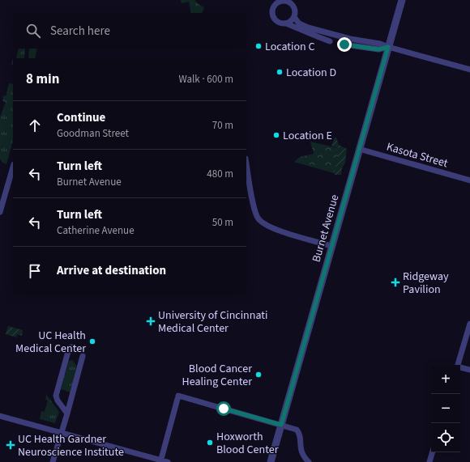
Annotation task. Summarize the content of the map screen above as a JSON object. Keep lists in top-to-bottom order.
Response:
{
  "streets": {
    "street": ["Kasota Street", "Burnet Avenue"]
  },
  "crossings": [
    ["Kasota Street", "Burnet Avenue"]
  ],
  "places": {
    "other": [
      "Location C",
      "Location D",
      "Location E",
      "UC Health Medical Center",
      "Blood Cancer Healing Center",
      "Hoxworth Blood Center"
    ],
    "health": ["Ridgeway Pavilion", "University of Cincinnati Medical Center", "UC Health Gardner Neuroscience Institute"]
  },
  "page": {
    "search": "Search here",
    "heading": ["8 min", "Walk · 600 m"],
    "list": [
      ["Continue", "Goodman Street", "70 m"],
      ["Turn left", "Burnet Avenue", "480 m"],
      ["Turn left", "Catherine Avenue", "50 m"],
      "Arrive at destination"
    ],
    "map_buttons": ["+", "−"]
  }
}
